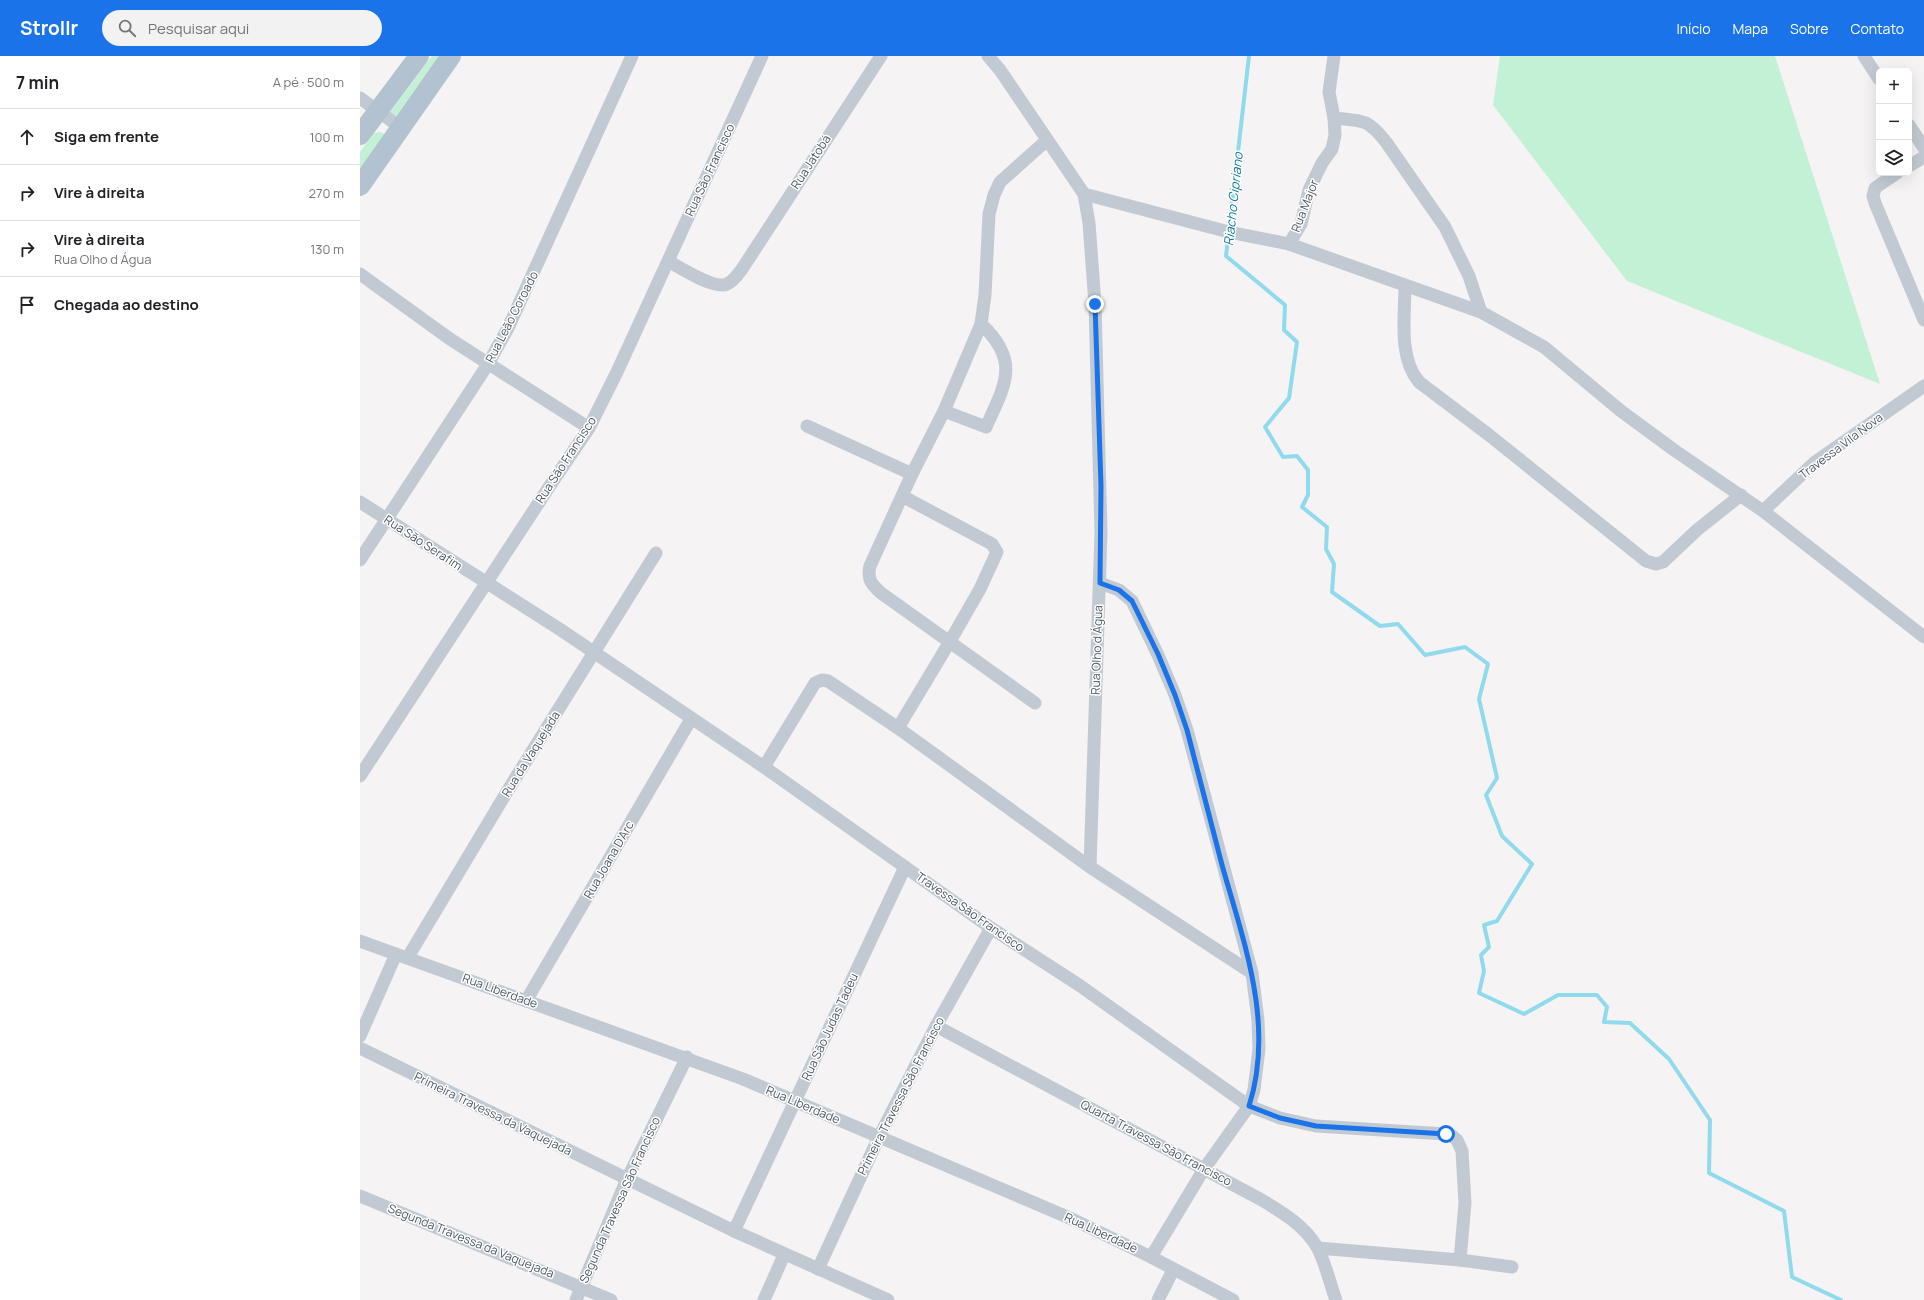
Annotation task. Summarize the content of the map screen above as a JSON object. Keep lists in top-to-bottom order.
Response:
{
  "streets": {
    "street": [
      "Rua Jatobá",
      "Rua São Francisco",
      "Rua Major",
      "Rua Leão Coroado",
      "Travessa Vila Nova",
      "Rua São Serafim",
      "Rua Olho d Água",
      "Rua da Vaquejada",
      "Rua Joana D'Arc",
      "Travessa São Francisco",
      "Rua Liberdade",
      "Rua São Judas Tadeu",
      "Primeira Travessa São Francisco",
      "Primeira Travessa da Vaquejada",
      "Quarta Travessa São Francisco",
      "Segunda Travessa São Francisco",
      "Segunda Travessa da Vaquejada"
    ]
  },
  "crossings": [
    ["Rua Jatobá", "Rua São Francisco"],
    ["Rua São Francisco", "Rua São Serafim"],
    ["Rua Major", "Rua Olho d Água"],
    ["Rua Leão Coroado", "Rua São Serafim"],
    ["Rua São Serafim", "Rua da Vaquejada"],
    ["Rua São Serafim", "Travessa São Francisco"],
    ["Rua da Vaquejada", "Travessa São Francisco"],
    ["Rua da Vaquejada", "Rua Liberdade"],
    ["Rua Joana D'Arc", "Travessa São Francisco"],
    ["Rua Joana D'Arc", "Rua Liberdade"],
    ["Travessa São Francisco", "Rua São Judas Tadeu"],
    ["Travessa São Francisco", "Primeira Travessa São Francisco"],
    ["Rua Liberdade", "Rua São Judas Tadeu"],
    ["Rua Liberdade", "Primeira Travessa São Francisco"],
    ["Rua Liberdade", "Segunda Travessa São Francisco"],
    ["Rua São Judas Tadeu", "Primeira Travessa da Vaquejada"],
    ["Primeira Travessa São Francisco", "Primeira Travessa da Vaquejada"],
    ["Primeira Travessa São Francisco", "Quarta Travessa São Francisco"],
    ["Primeira Travessa da Vaquejada", "Segunda Travessa São Francisco"],
    ["Segunda Travessa São Francisco", "Segunda Travessa da Vaquejada"]
  ],
  "water": ["Riacho Cipriano"],
  "page": {
    "header": "Strollr",
    "search": "Pesquisar aqui",
    "nav": [
      "Início",
      "Mapa",
      "Sobre",
      "Contato"
    ],
    "heading": ["7 min", "A pé · 500 m"],
    "map_buttons": ["+", "−"],
    "list": [
      ["Siga em frente", "100 m"],
      ["Vire à direita", "270 m"],
      ["Vire à direita", "Rua Olho d Água", "130 m"],
      "Chegada ao destino"
    ]
  }
}
